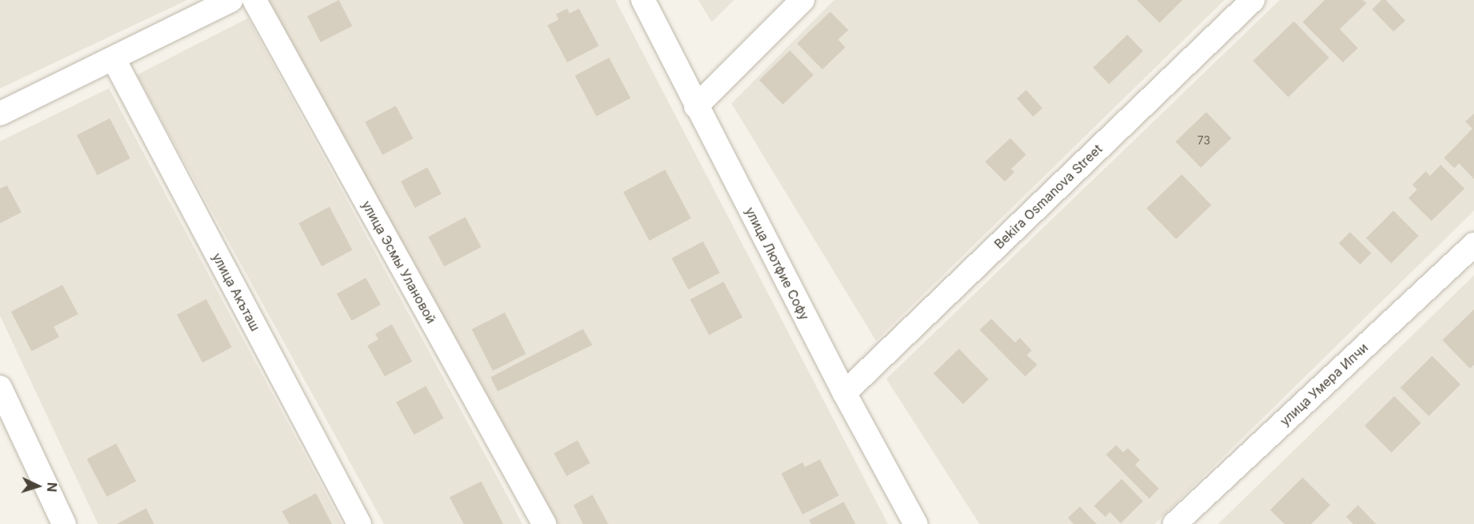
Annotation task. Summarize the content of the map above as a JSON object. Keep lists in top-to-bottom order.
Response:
{
  "streets": {
    "street": [
      "Bekira Osmanova Street",
      "улица Эсмы Улановой",
      "улица Лютфие Софу",
      "улица Акъташ",
      "улица Умера Ипчи"
    ]
  },
  "crossings": [
    ["Bekira Osmanova Street", "улица Лютфие Софу"]
  ],
  "house_numbers": ["73"],
  "north": "right"
}
